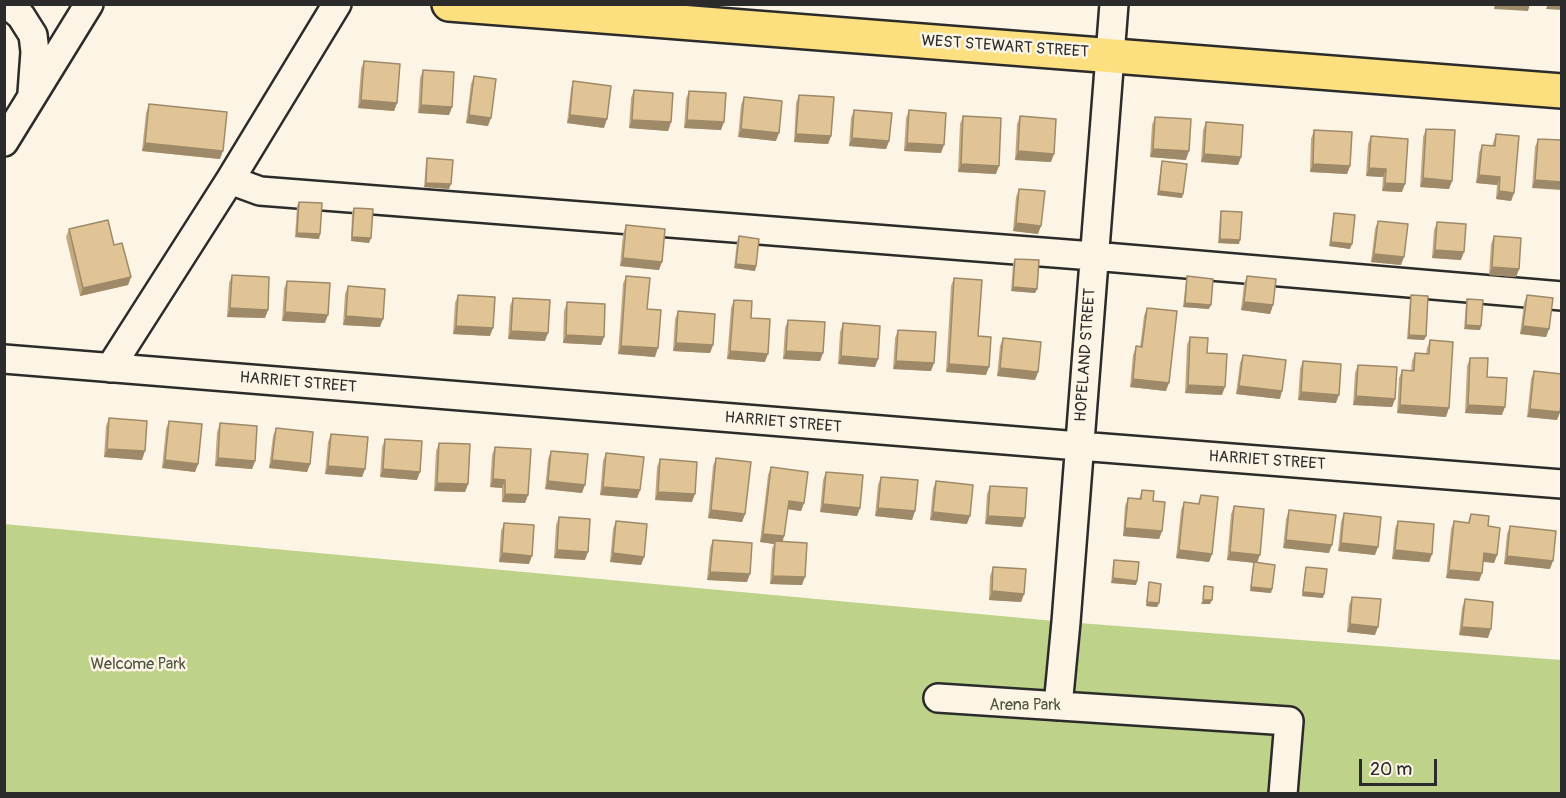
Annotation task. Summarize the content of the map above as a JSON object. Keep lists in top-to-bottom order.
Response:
{
  "streets": {
    "main road": ["WEST STEWART STREET"],
    "street": ["HOPELAND STREET", "HARRIET STREET"]
  },
  "crossings": [
    ["WEST STEWART STREET", "HOPELAND STREET"],
    ["HOPELAND STREET", "HARRIET STREET"]
  ],
  "parks": ["Welcome Park", "Arena Park"],
  "scale_bar": "20 m"
}
